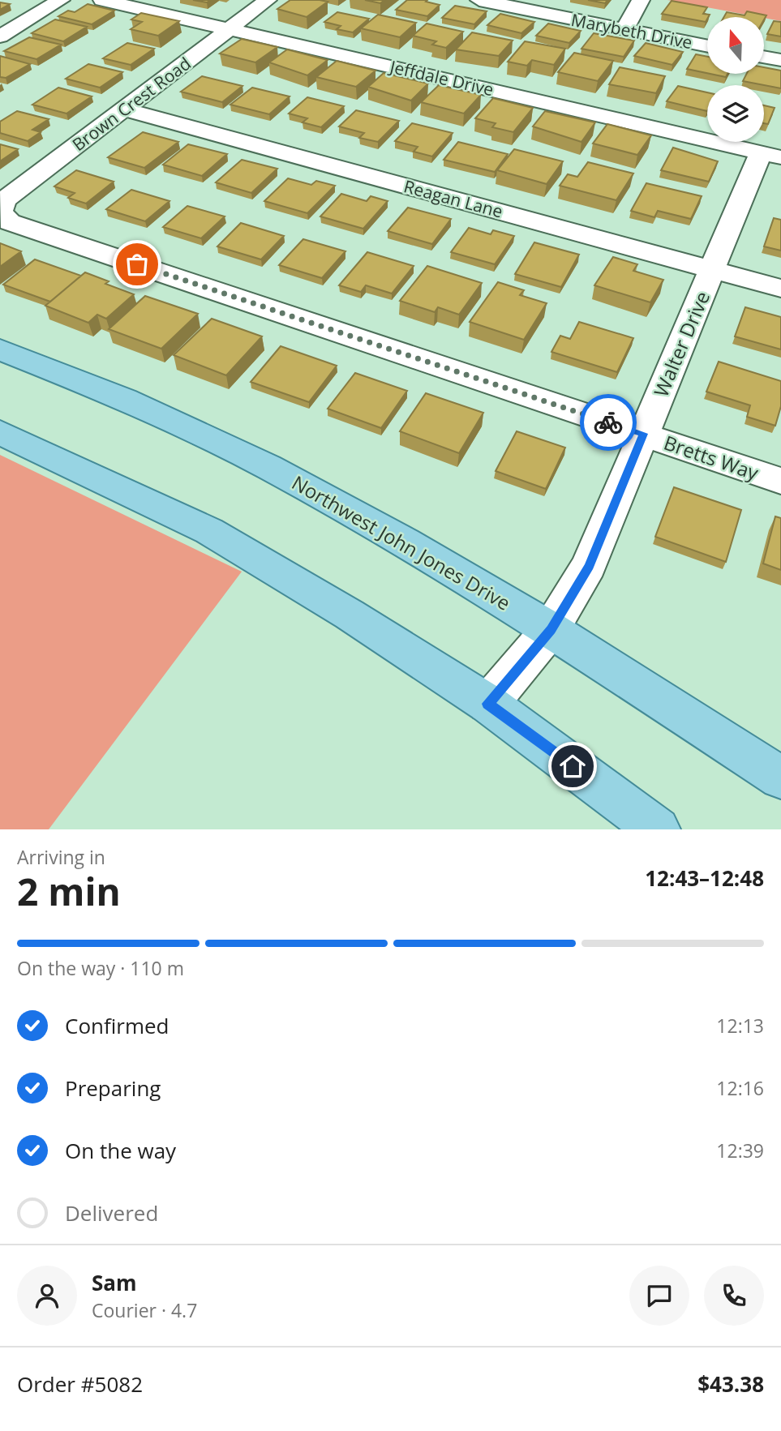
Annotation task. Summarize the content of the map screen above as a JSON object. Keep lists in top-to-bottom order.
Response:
{
  "streets": {
    "main road": ["Northwest John Jones Drive"],
    "street": [
      "Marybeth Drive",
      "Jeffdale Drive",
      "Brown Crest Road",
      "Reagan Lane",
      "Walter Drive",
      "Bretts Way"
    ]
  },
  "crossings": [
    ["Jeffdale Drive", "Brown Crest Road"],
    ["Jeffdale Drive", "Walter Drive"],
    ["Brown Crest Road", "Reagan Lane"],
    ["Brown Crest Road", "Bretts Way"],
    ["Reagan Lane", "Walter Drive"],
    ["Walter Drive", "Bretts Way"],
    ["Walter Drive", "Northwest John Jones Drive"]
  ],
  "north": "top",
  "page": {
    "heading": ["2 min", "Arriving in", "12:43–12:48"],
    "panel": [
      "Sam",
      "Courier · 4.7",
      "Order #5082",
      "$43.38"
    ],
    "bar": "On the way · 110 m",
    "list": [
      ["Confirmed", "12:13"],
      ["Preparing", "12:16"],
      ["On the way", "12:39"],
      "Delivered"
    ]
  }
}
